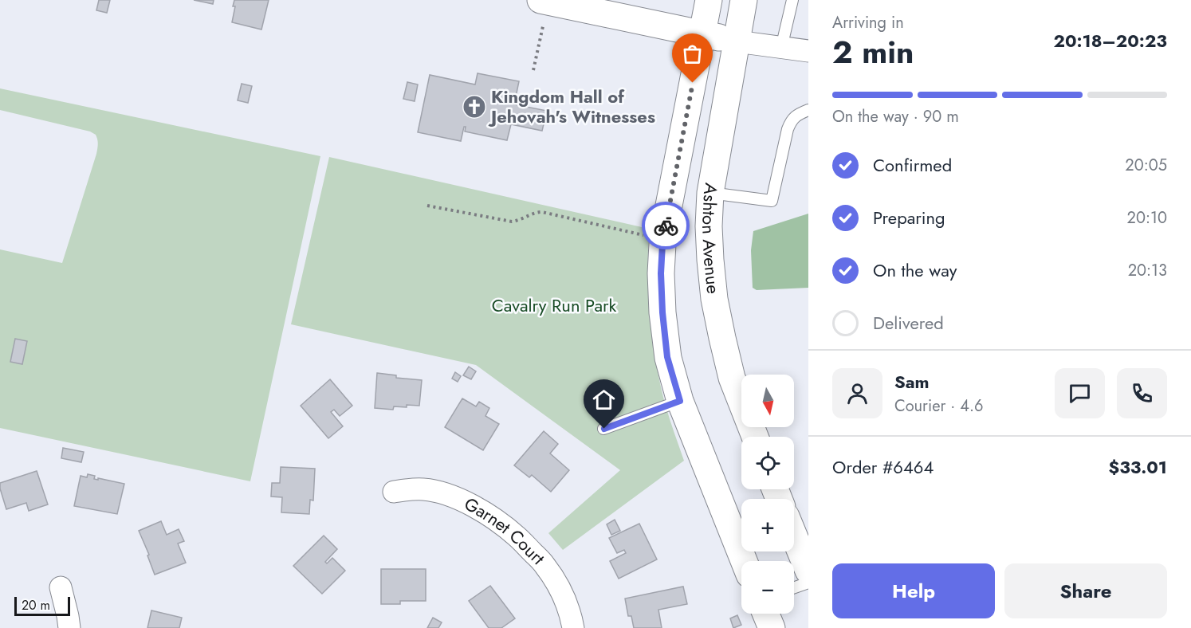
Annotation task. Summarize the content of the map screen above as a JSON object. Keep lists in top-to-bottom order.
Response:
{
  "streets": {
    "street": ["Ashton Avenue", "Garnet Court"]
  },
  "parks": ["Cavalry Run Park"],
  "places": {
    "church": ["Kingdom Hall of Jehovah's Witnesses"]
  },
  "scale_bar": "20 m",
  "north": "bottom",
  "page": {
    "heading": ["2 min", "Arriving in", "20:18–20:23"],
    "panel": [
      "Sam",
      "Courier · 4.6",
      "Order #6464",
      "$33.01"
    ],
    "bar": "On the way · 90 m",
    "list": [
      ["Confirmed", "20:05"],
      ["Preparing", "20:10"],
      ["On the way", "20:13"],
      "Delivered"
    ],
    "map_buttons": ["+", "−"],
    "buttons": ["Help", "Share"],
    "scale": "20 m"
  }
}
